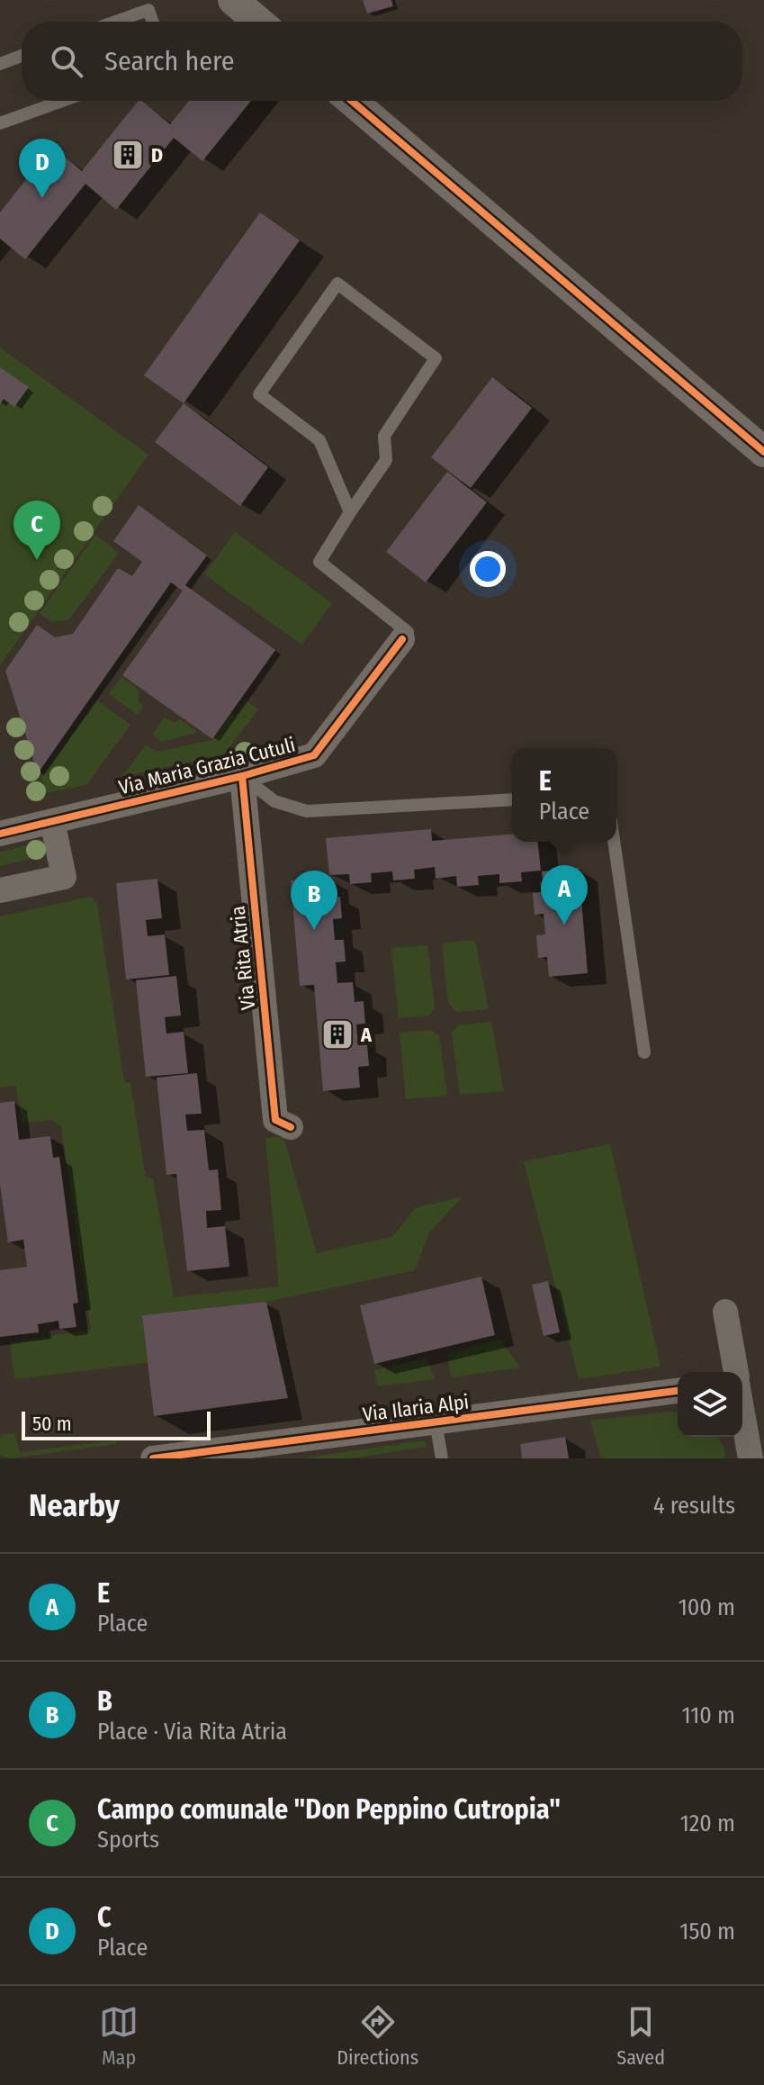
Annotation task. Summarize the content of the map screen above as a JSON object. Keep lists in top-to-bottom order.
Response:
{
  "streets": {
    "street": ["Via Maria Grazia Cutuli", "Via Rita Atria", "Via Ilaria Alpi"]
  },
  "crossings": [
    ["Via Maria Grazia Cutuli", "Via Rita Atria"]
  ],
  "places": {
    "building": ["D", "A"]
  },
  "scale_bar": "50 m",
  "page": {
    "search": "Search here",
    "pins": [
      "D",
      "C",
      "A",
      "B"
    ],
    "popup": ["E", "Place"],
    "scale": "50 m",
    "heading": ["Nearby", "4 results"],
    "list": [
      {
        "mark": "A",
        "name": "E",
        "note": "Place",
        "value": "100 m"
      },
      {
        "mark": "B",
        "name": "B",
        "note": "Place · Via Rita Atria",
        "value": "110 m"
      },
      {
        "mark": "C",
        "name": "Campo comunale \"Don Peppino Cutropia\"",
        "note": "Sports",
        "value": "120 m"
      },
      {
        "mark": "D",
        "name": "C",
        "note": "Place",
        "value": "150 m"
      }
    ],
    "nav": ["Map", "Directions", "Saved"]
  }
}
